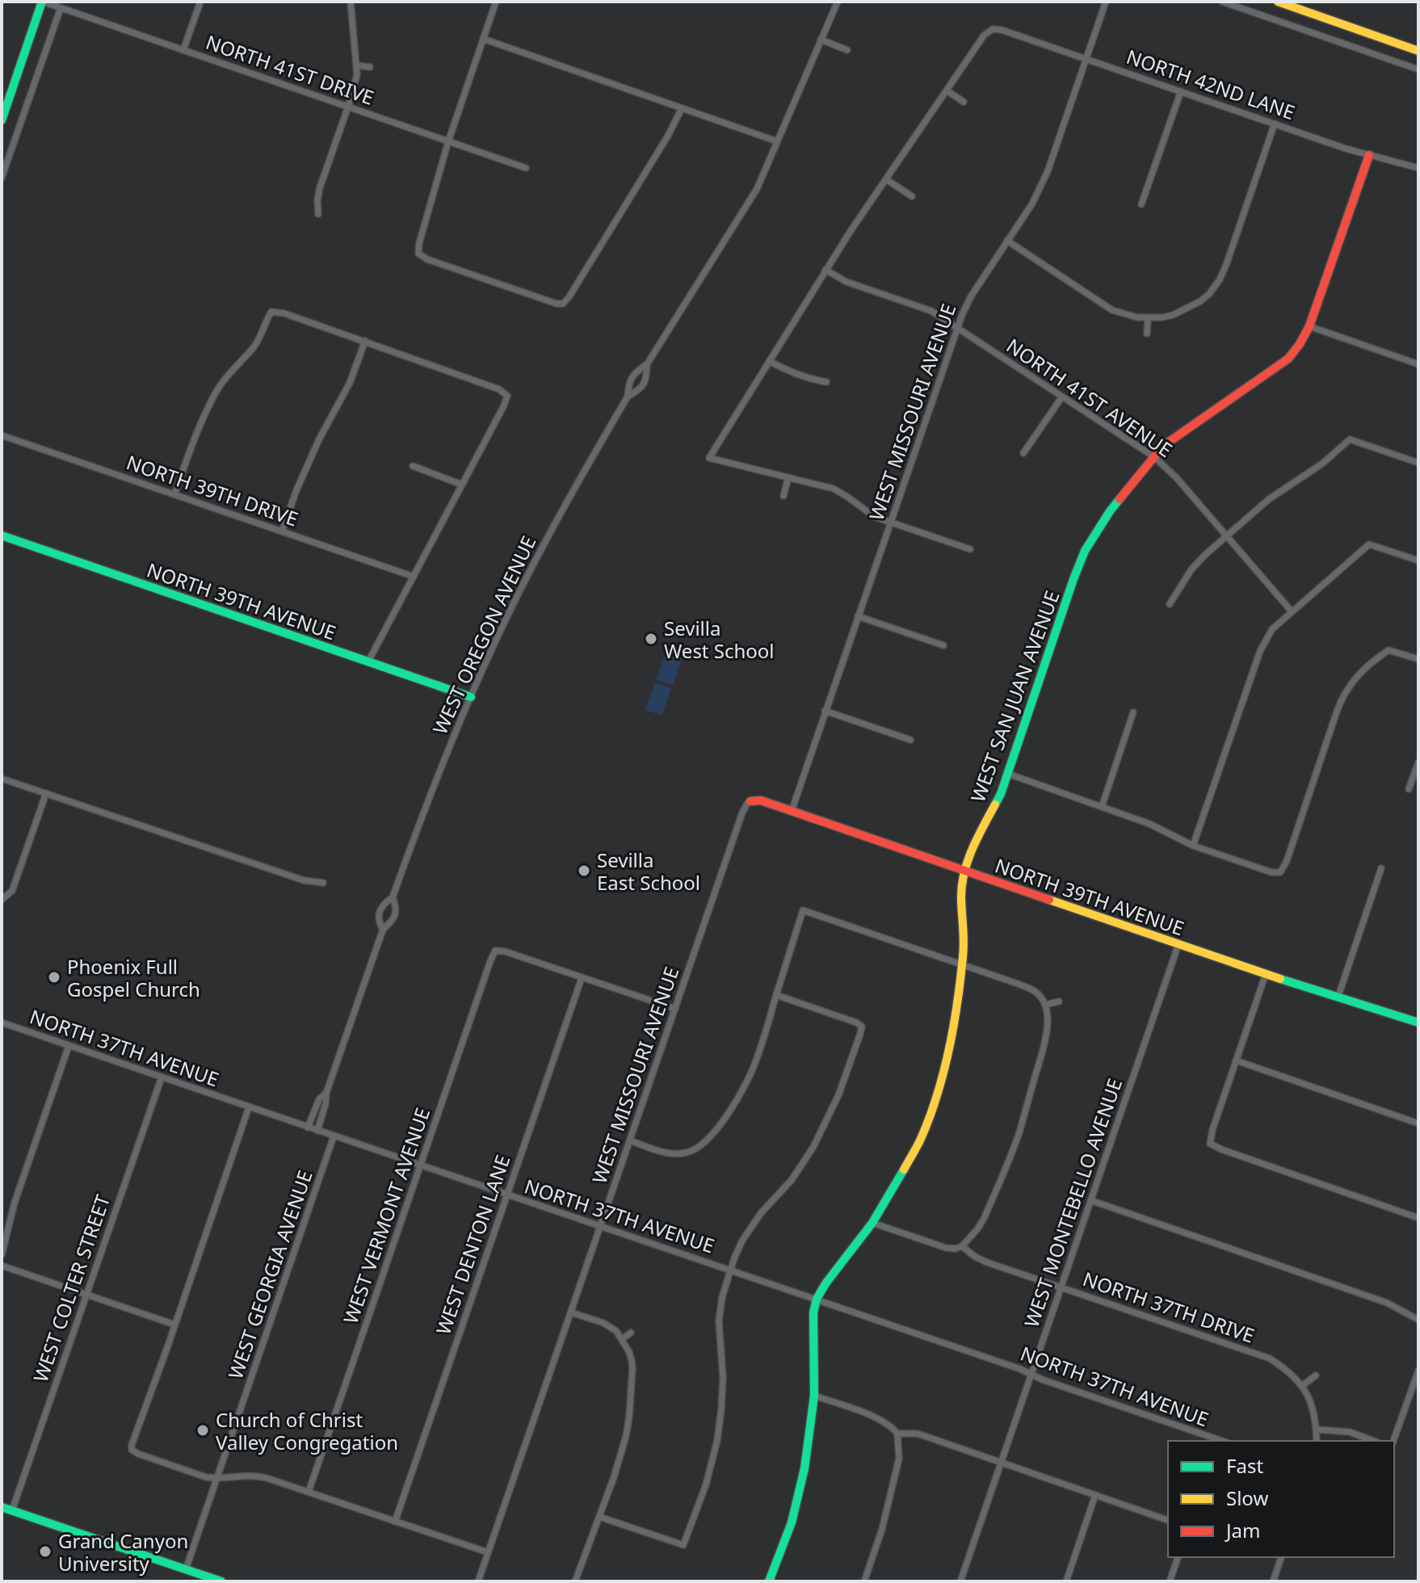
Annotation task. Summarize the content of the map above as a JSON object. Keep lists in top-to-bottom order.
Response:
{
  "streets": {
    "street": [
      "NORTH 41ST DRIVE",
      "NORTH 42ND LANE",
      "NORTH 41ST AVENUE",
      "WEST MISSOURI AVENUE",
      "NORTH 39TH DRIVE",
      "NORTH 39TH AVENUE",
      "WEST OREGON AVENUE",
      "WEST SAN JUAN AVENUE",
      "NORTH 37TH AVENUE",
      "WEST MONTEBELLO AVENUE",
      "WEST VERMONT AVENUE",
      "WEST DENTON LANE",
      "WEST GEORGIA AVENUE",
      "WEST COLTER STREET",
      "NORTH 37TH DRIVE"
    ]
  },
  "crossings": [
    ["NORTH 42ND LANE", "WEST MISSOURI AVENUE"],
    ["NORTH 42ND LANE", "WEST SAN JUAN AVENUE"],
    ["NORTH 41ST AVENUE", "WEST MISSOURI AVENUE"],
    ["NORTH 41ST AVENUE", "WEST SAN JUAN AVENUE"],
    ["WEST MISSOURI AVENUE", "NORTH 39TH AVENUE"],
    ["WEST MISSOURI AVENUE", "NORTH 37TH AVENUE"],
    ["NORTH 39TH AVENUE", "WEST OREGON AVENUE"],
    ["NORTH 39TH AVENUE", "WEST SAN JUAN AVENUE"],
    ["NORTH 39TH AVENUE", "WEST MONTEBELLO AVENUE"],
    ["WEST OREGON AVENUE", "NORTH 37TH AVENUE"],
    ["WEST SAN JUAN AVENUE", "NORTH 37TH AVENUE"],
    ["WEST SAN JUAN AVENUE", "NORTH 37TH DRIVE"],
    ["NORTH 37TH AVENUE", "WEST MONTEBELLO AVENUE"],
    ["NORTH 37TH AVENUE", "WEST VERMONT AVENUE"],
    ["NORTH 37TH AVENUE", "WEST DENTON LANE"],
    ["NORTH 37TH AVENUE", "WEST GEORGIA AVENUE"],
    ["NORTH 37TH AVENUE", "WEST COLTER STREET"],
    ["WEST MONTEBELLO AVENUE", "NORTH 37TH DRIVE"],
    ["WEST VERMONT AVENUE", "WEST DENTON LANE"]
  ],
  "places": [
    "Sevilla West School",
    "Sevilla East School",
    "Phoenix Full Gospel Church",
    "Church of Christ Valley Congregation",
    "Grand Canyon University"
  ],
  "legend": ["Fast", "Slow", "Jam"]
}
